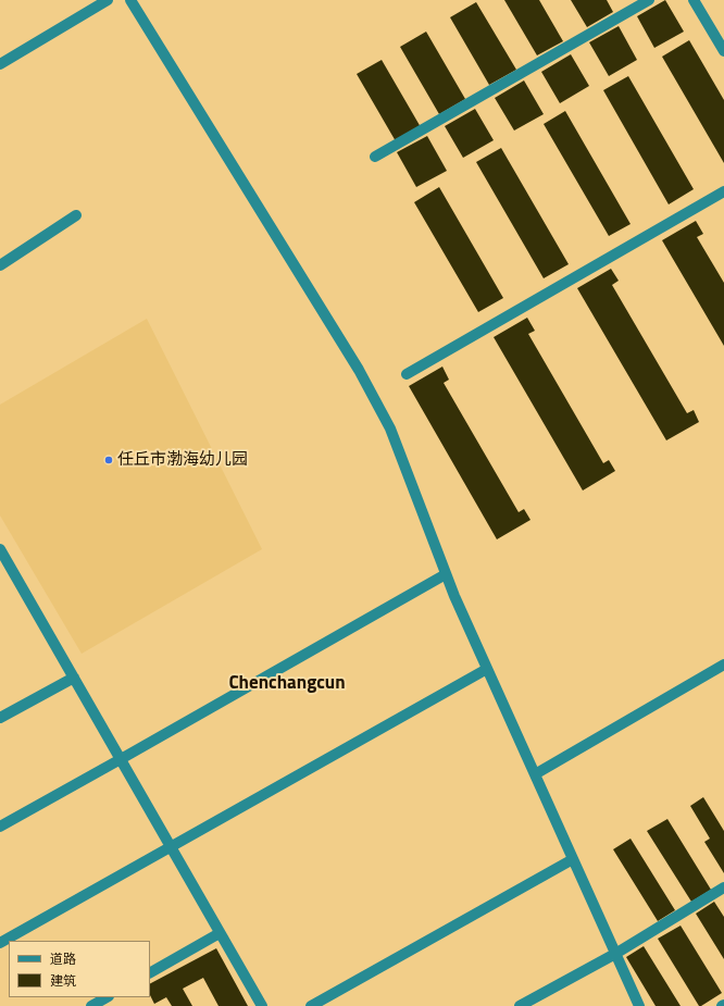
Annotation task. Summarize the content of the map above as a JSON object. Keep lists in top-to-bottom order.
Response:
{
  "districts": ["Chenchangcun"],
  "places": ["任丘市渤海幼儿园"],
  "legend": ["道路", "建筑"]
}
